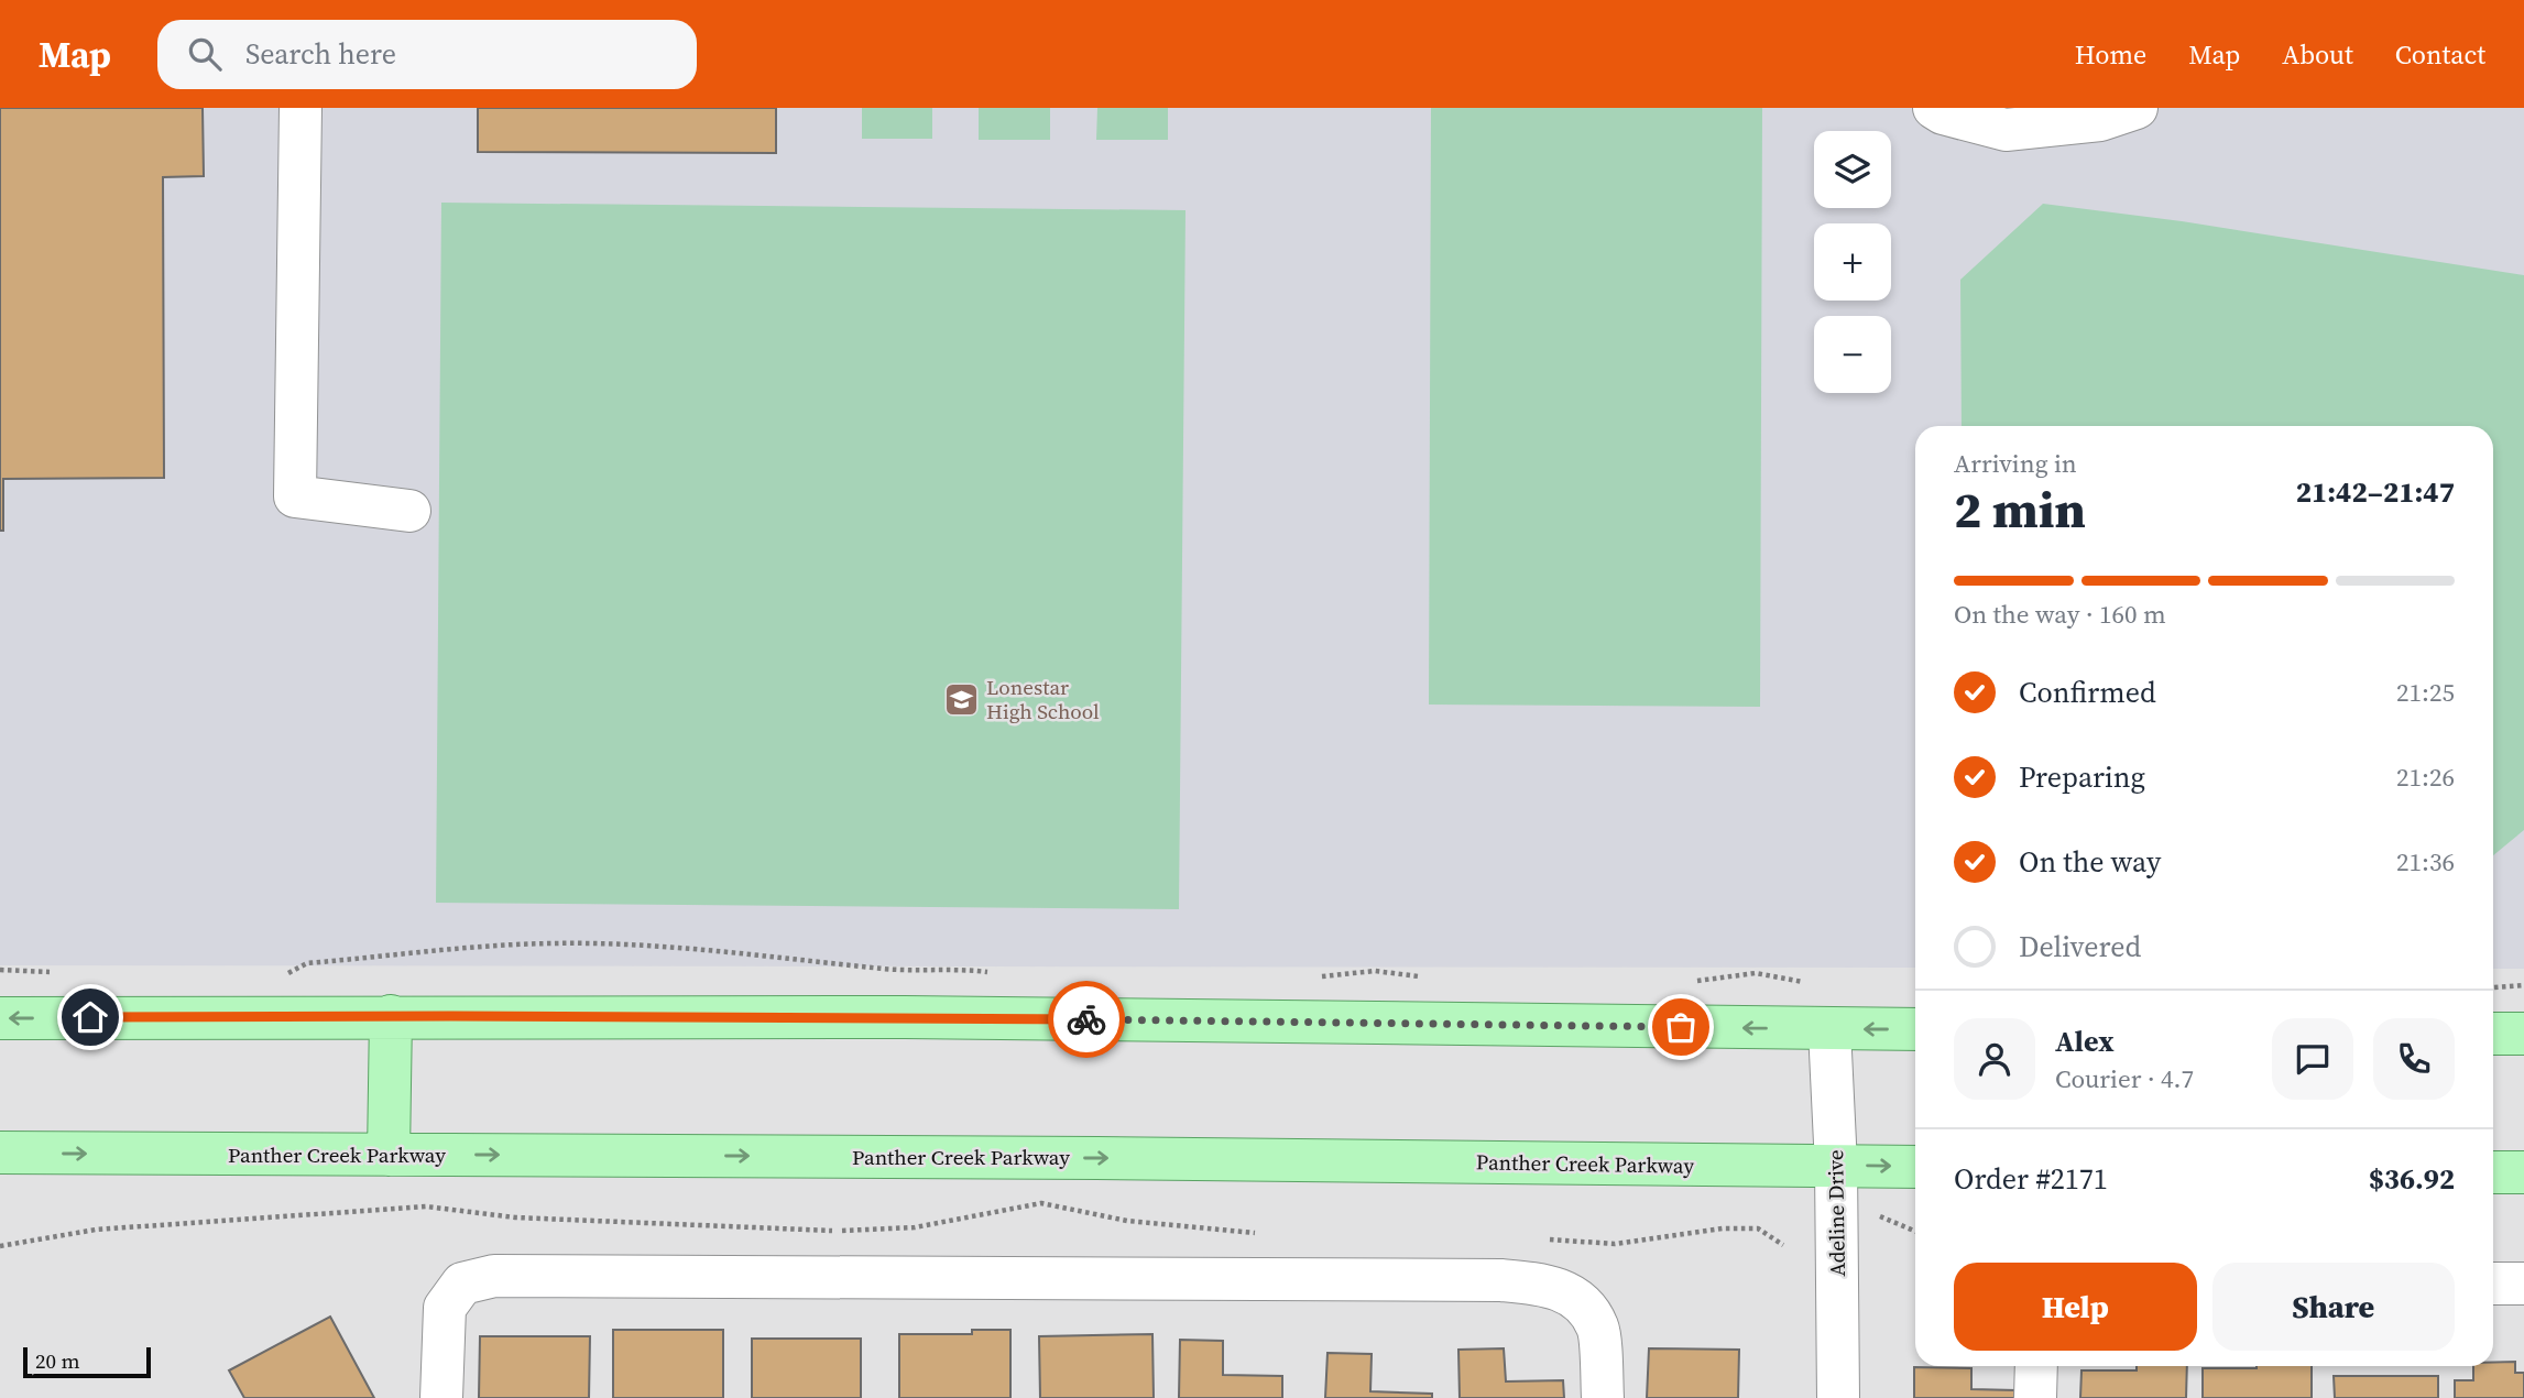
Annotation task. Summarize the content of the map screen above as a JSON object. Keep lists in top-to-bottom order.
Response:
{
  "streets": {
    "main road": ["Panther Creek Parkway"],
    "street": ["Adeline Drive"]
  },
  "crossings": [
    ["Panther Creek Parkway", "Adeline Drive"]
  ],
  "places": {
    "school or university": ["Lonestar High School"]
  },
  "scale_bar": "20 m",
  "page": {
    "header": "Map",
    "search": "Search here",
    "nav": [
      "Home",
      "Map",
      "About",
      "Contact"
    ],
    "map_buttons": ["+", "−"],
    "heading": ["2 min", "Arriving in", "21:42–21:47"],
    "panel": [
      "Alex",
      "Courier · 4.7",
      "Order #2171",
      "$36.92"
    ],
    "bar": "On the way · 160 m",
    "list": [
      ["Confirmed", "21:25"],
      ["Preparing", "21:26"],
      ["On the way", "21:36"],
      "Delivered"
    ],
    "buttons": ["Help", "Share"],
    "scale": "20 m"
  }
}
